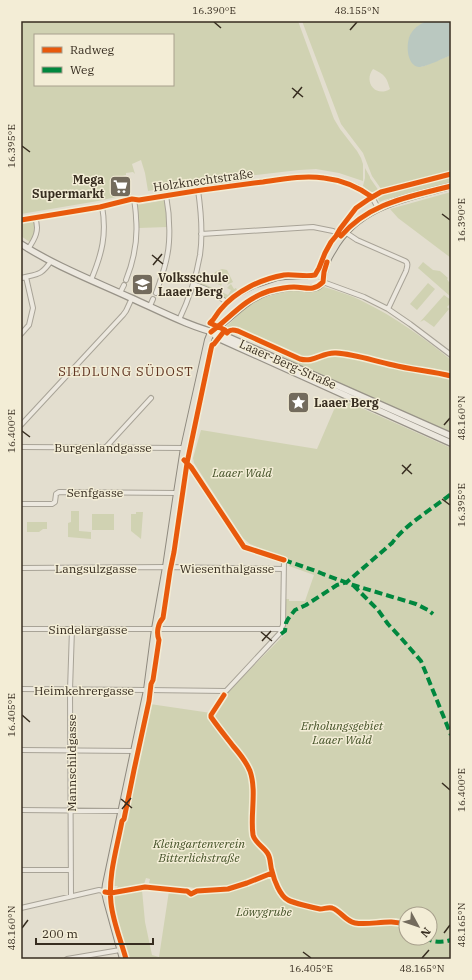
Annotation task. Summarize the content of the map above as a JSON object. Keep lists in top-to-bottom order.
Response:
{
  "streets": {
    "main road": ["Laaer-Berg-Straße"],
    "street": [
      "Holzknechtstraße",
      "Burgenlandgasse",
      "Senfgasse",
      "Langsulzgasse",
      "Wiesenthalgasse",
      "Sindelargasse",
      "Heimkehrergasse",
      "Mannschildgasse"
    ]
  },
  "crossings": [
    ["Langsulzgasse", "Wiesenthalgasse"],
    ["Sindelargasse", "Heimkehrergasse"],
    ["Sindelargasse", "Mannschildgasse"],
    ["Heimkehrergasse", "Mannschildgasse"]
  ],
  "districts": ["SIEDLUNG SÜDOST"],
  "parks": [
    "Laaer Wald",
    "Erholungsgebiet Laaer Wald",
    "Kleingartenverein Bitterlichstraße",
    "Löwygrube"
  ],
  "places": {
    "supermarket": ["Mega Supermarkt"],
    "school or university": ["Volksschule Laaer Berg"],
    "place": ["Laaer Berg"]
  },
  "legend": ["Radweg", "Weg"],
  "scale_bar": "200 m",
  "north": "bottom right",
  "coordinates": [
    "16.390°E",
    "48.155°N",
    "16.395°E",
    "48.160°N",
    "16.400°E",
    "16.405°E",
    "48.165°N"
  ]
}
